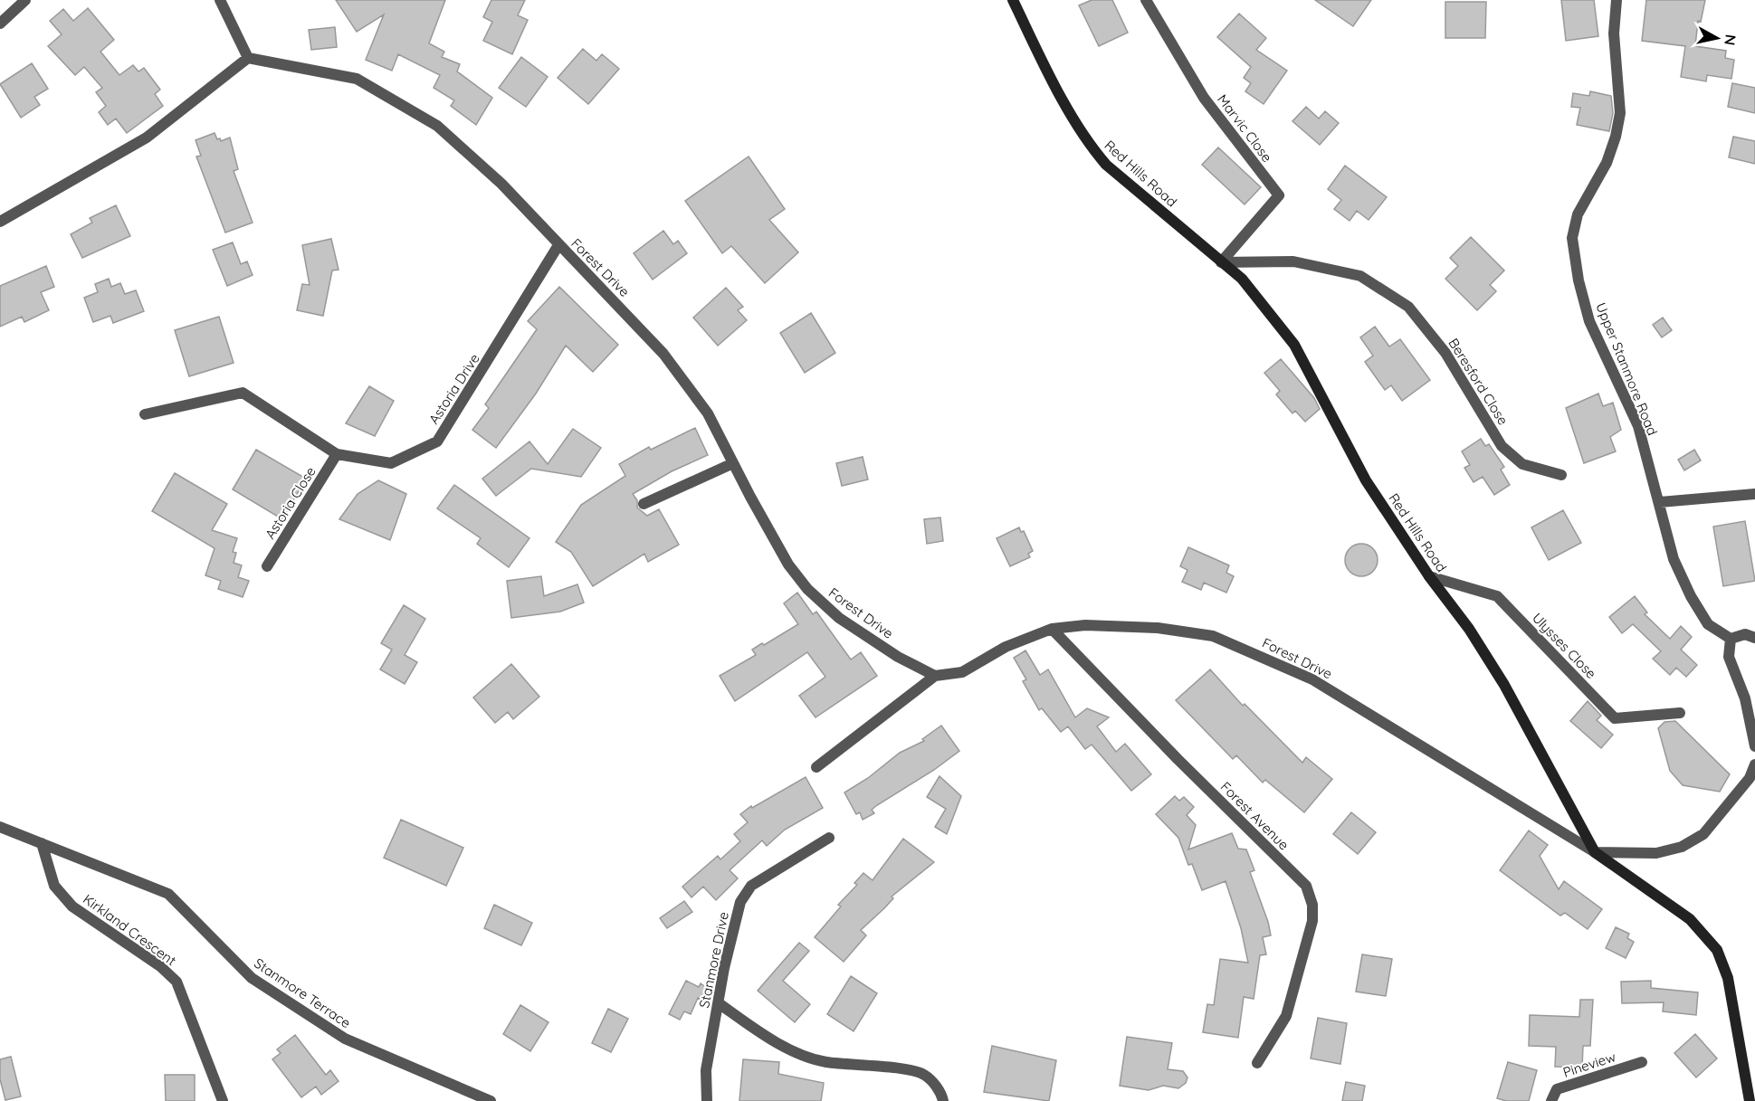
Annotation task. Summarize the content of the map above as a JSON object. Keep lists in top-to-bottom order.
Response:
{
  "streets": {
    "main road": ["Red Hills Road"],
    "street": [
      "Marvic Close",
      "Forest Drive",
      "Upper Stanmore Road",
      "Beresford Close",
      "Astoria Drive",
      "Astoria Close",
      "Ulysses Close",
      "Forest Avenue",
      "Kirkland Crescent",
      "Stanmore Drive",
      "Stanmore Terrace",
      "Pineview"
    ]
  },
  "crossings": [
    ["Marvic Close", "Red Hills Road"],
    ["Marvic Close", "Beresford Close"],
    ["Red Hills Road", "Forest Drive"],
    ["Red Hills Road", "Beresford Close"],
    ["Red Hills Road", "Ulysses Close"],
    ["Forest Drive", "Astoria Drive"],
    ["Forest Drive", "Forest Avenue"],
    ["Astoria Drive", "Astoria Close"],
    ["Kirkland Crescent", "Stanmore Terrace"]
  ],
  "north": "right"
}
